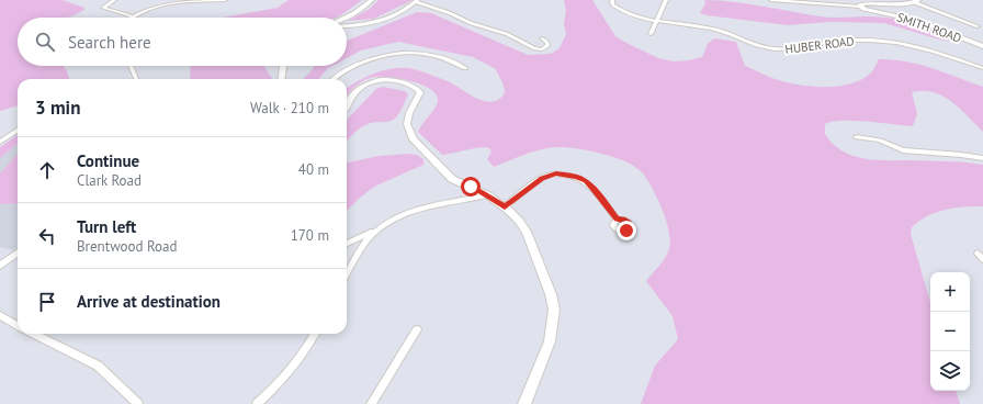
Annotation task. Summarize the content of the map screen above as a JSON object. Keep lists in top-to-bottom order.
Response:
{
  "streets": {
    "street": ["SMITH ROAD", "HUBER ROAD"]
  },
  "page": {
    "search": "Search here",
    "heading": ["3 min", "Walk · 210 m"],
    "list": [
      ["Continue", "Clark Road", "40 m"],
      ["Turn left", "Brentwood Road", "170 m"],
      "Arrive at destination"
    ],
    "map_buttons": ["+", "−"]
  }
}
